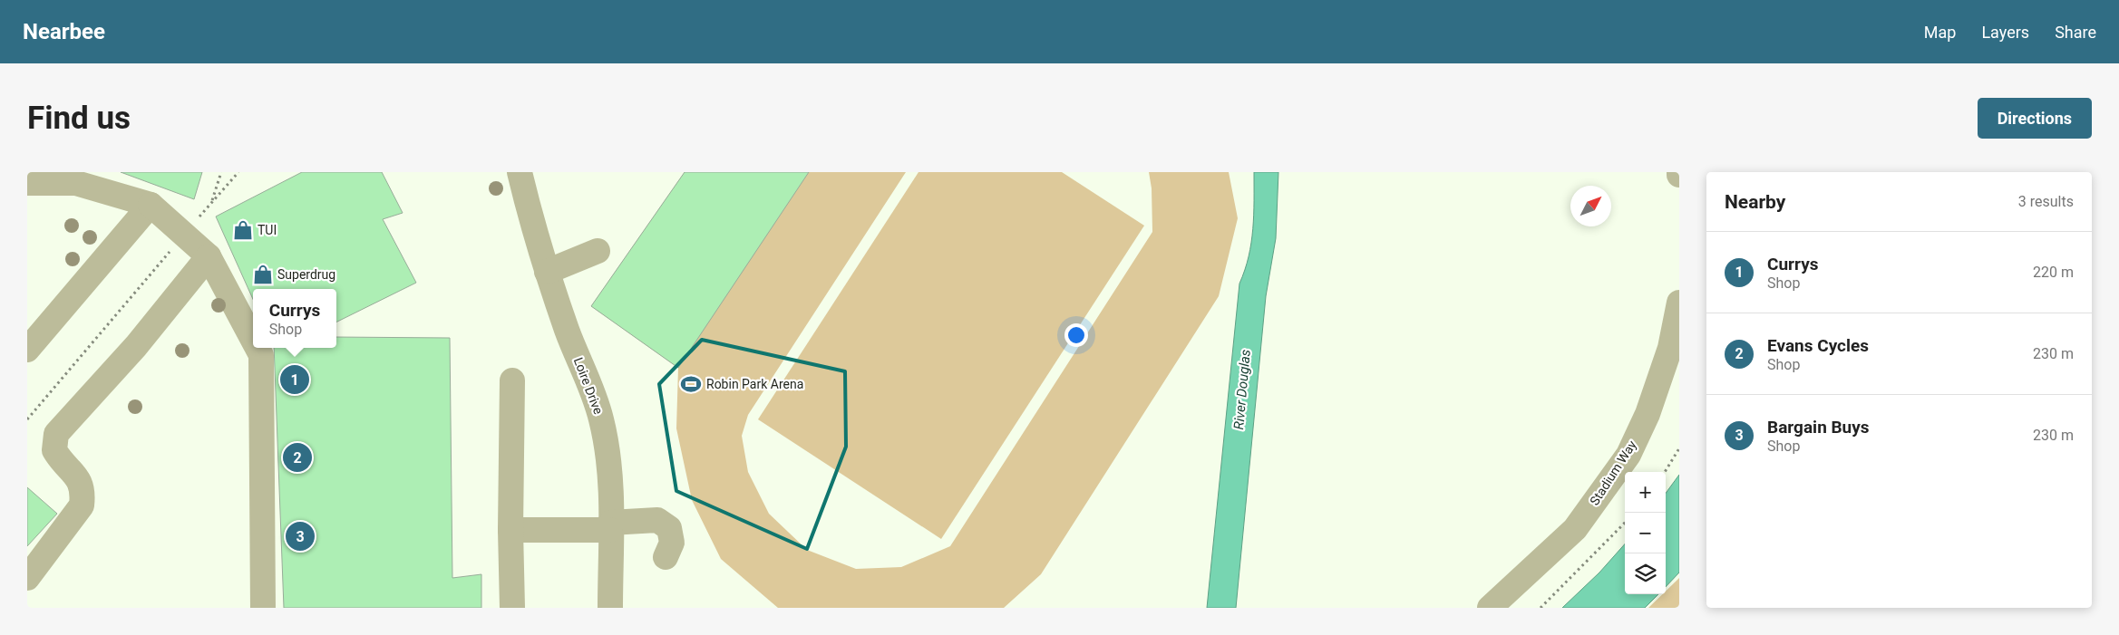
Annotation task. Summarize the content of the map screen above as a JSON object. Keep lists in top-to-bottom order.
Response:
{
  "streets": {
    "street": ["Loire Drive", "Stadium Way"]
  },
  "water": ["River Douglas"],
  "places": {
    "shop": ["TUI", "Superdrug"],
    "sports": ["Robin Park Arena"]
  },
  "north": "top right",
  "page": {
    "header": "Nearbee",
    "nav": ["Map", "Layers", "Share"],
    "buttons": "Directions",
    "title": "Find us",
    "heading": ["Nearby", "3 results"],
    "list": [
      {
        "mark": "1",
        "name": "Currys",
        "note": "Shop",
        "value": "220 m"
      },
      {
        "mark": "2",
        "name": "Evans Cycles",
        "note": "Shop",
        "value": "230 m"
      },
      {
        "mark": "3",
        "name": "Bargain Buys",
        "note": "Shop",
        "value": "230 m"
      }
    ],
    "popup": ["Currys", "Shop"],
    "pins": ["1", "2", "3"],
    "map_buttons": ["+", "−"]
  }
}
